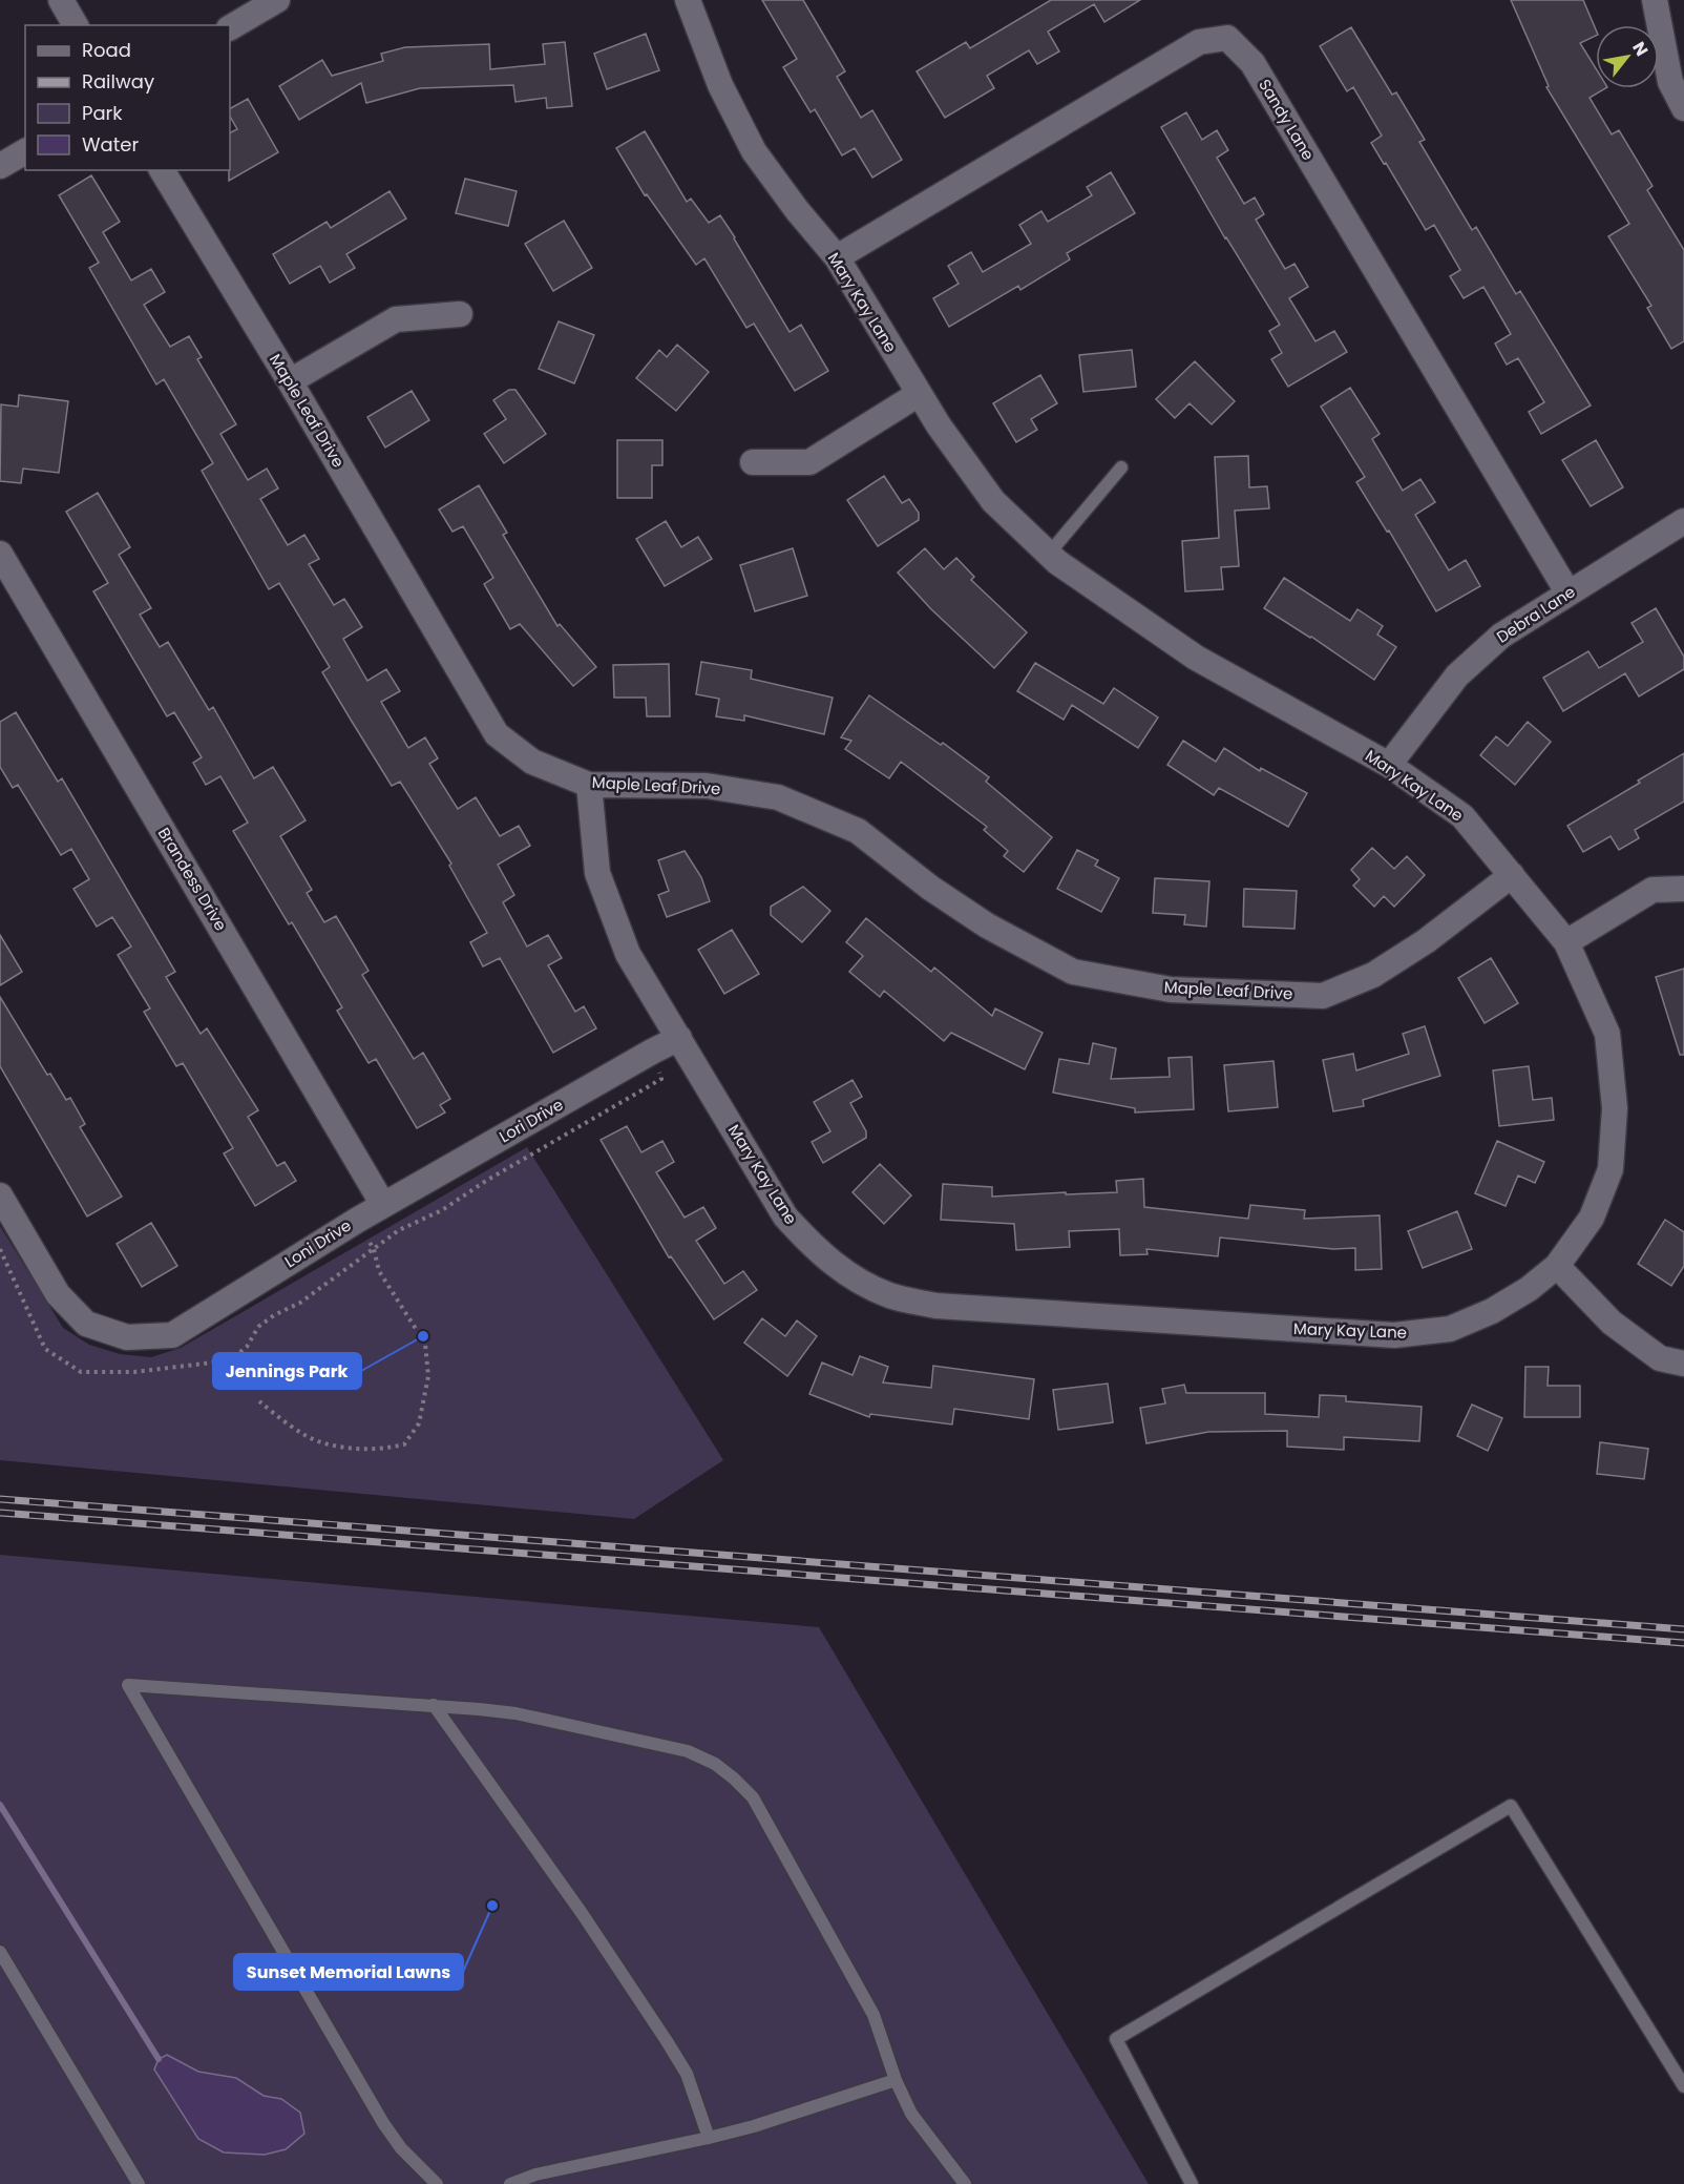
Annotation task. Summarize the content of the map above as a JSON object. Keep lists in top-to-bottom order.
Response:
{
  "streets": {
    "street": [
      "Sandy Lane",
      "Mary Kay Lane",
      "Maple Leaf Drive",
      "Debra Lane",
      "Brandess Drive",
      "Lori Drive",
      "Loni Drive"
    ]
  },
  "crossings": [
    ["Sandy Lane", "Mary Kay Lane"],
    ["Sandy Lane", "Debra Lane"],
    ["Mary Kay Lane", "Maple Leaf Drive"],
    ["Mary Kay Lane", "Debra Lane"],
    ["Mary Kay Lane", "Lori Drive"],
    ["Brandess Drive", "Lori Drive"],
    ["Brandess Drive", "Loni Drive"],
    ["Lori Drive", "Loni Drive"]
  ],
  "places": ["Jennings Park", "Sunset Memorial Lawns"],
  "legend": [
    "Road",
    "Railway",
    "Park",
    "Water"
  ],
  "north": "top right"
}
